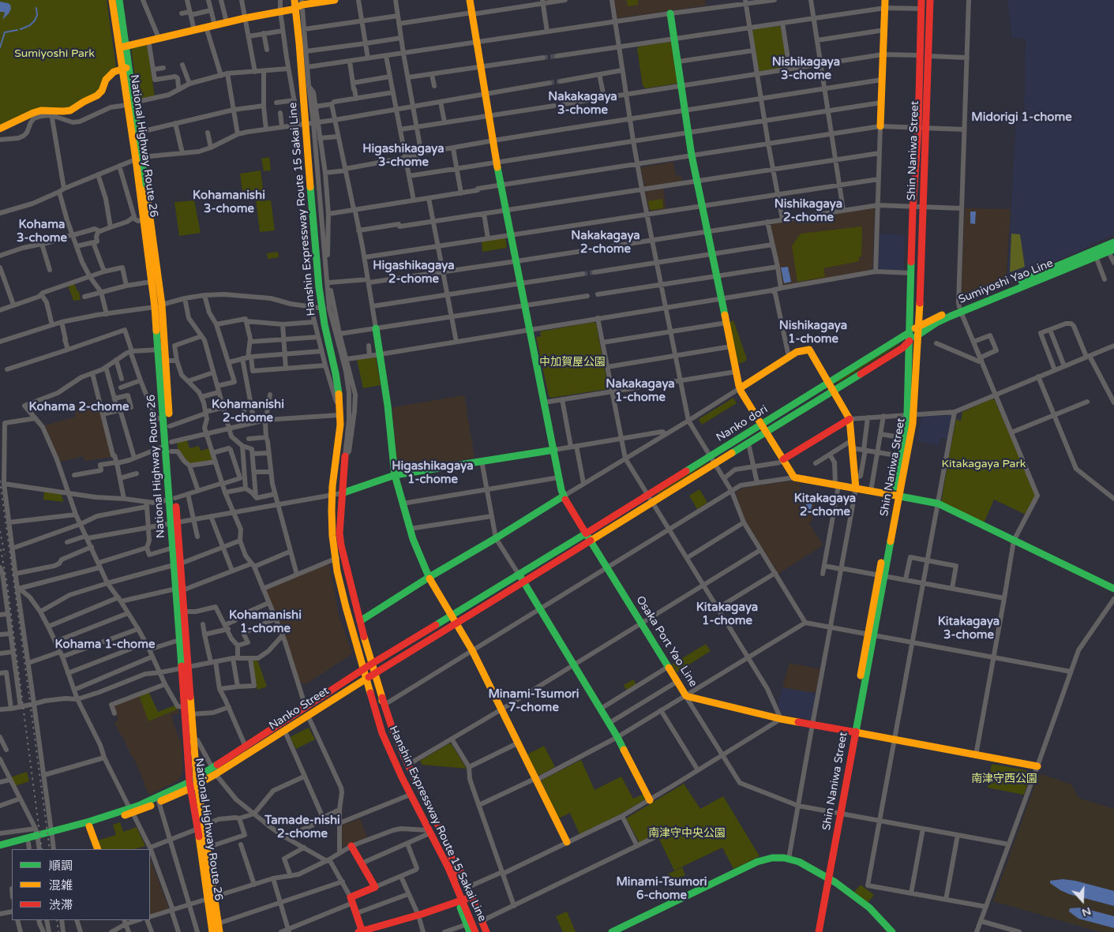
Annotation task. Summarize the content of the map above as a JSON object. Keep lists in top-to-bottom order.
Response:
{
  "streets": {
    "main road": [
      "National Highway Route 26",
      "Shin Naniwa Street",
      "Hanshin Expressway Route 15 Sakai Line",
      "Sumiyoshi Yao Line",
      "Nanko dori",
      "Osaka Port Yao Line",
      "Nanko Street"
    ]
  },
  "crossings": [
    ["National Highway Route 26", "Nanko Street"],
    ["Shin Naniwa Street", "Sumiyoshi Yao Line"],
    ["Shin Naniwa Street", "Nanko dori"],
    ["Shin Naniwa Street", "Osaka Port Yao Line"],
    ["Sumiyoshi Yao Line", "Nanko dori"],
    ["Nanko dori", "Osaka Port Yao Line"],
    ["Nanko dori", "Nanko Street"],
    ["Osaka Port Yao Line", "Nanko Street"]
  ],
  "districts": [
    "Nishikagaya 3-chome",
    "Nakakagaya 3-chome",
    "Midorigi 1-chome",
    "Higashikagaya 3-chome",
    "Kohamanishi 3-chome",
    "Nishikagaya 2-chome",
    "Kohama 3-chome",
    "Nakakagaya 2-chome",
    "Higashikagaya 2-chome",
    "Nishikagaya 1-chome",
    "Nakakagaya 1-chome",
    "Kohamanishi 2-chome",
    "Kohama 2-chome",
    "Higashikagaya 1-chome",
    "Kitakagaya 2-chome",
    "Kitakagaya 1-chome",
    "Kohamanishi 1-chome",
    "Kitakagaya 3-chome",
    "Kohama 1-chome",
    "Minami-Tsumori 7-chome",
    "Tamade-nishi 2-chome",
    "Minami-Tsumori 6-chome"
  ],
  "parks": [
    "Sumiyoshi Park",
    "中加賀屋公園",
    "Kitakagaya Park",
    "南津守西公園",
    "南津守中央公園"
  ],
  "legend": ["順調", "混雑", "渋滞"],
  "north": "bottom"
}
